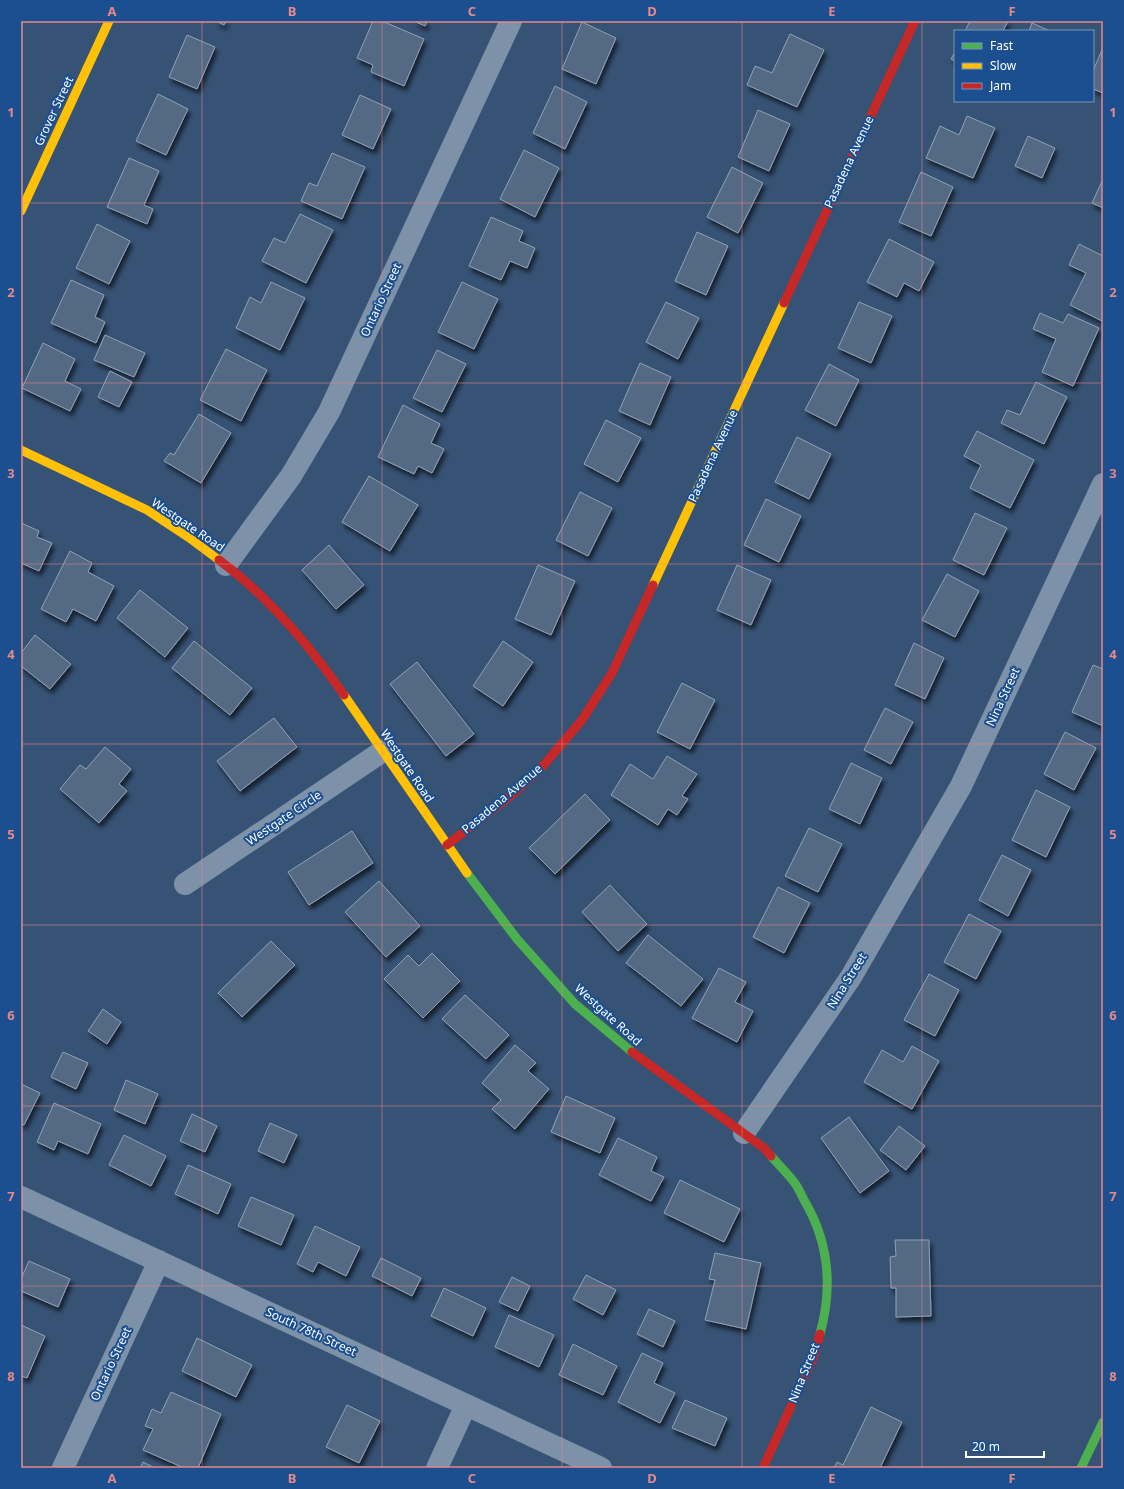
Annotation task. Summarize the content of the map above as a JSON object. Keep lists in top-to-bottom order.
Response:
{
  "streets": {
    "main road": [
      "Grover Street",
      "Pasadena Avenue",
      "Westgate Road",
      "Nina Street"
    ],
    "street": ["Ontario Street", "Westgate Circle", "South 78th Street"]
  },
  "crossings": [
    ["Pasadena Avenue", "Westgate Road"],
    ["Ontario Street", "Westgate Road"],
    ["Ontario Street", "South 78th Street"],
    ["Westgate Road", "Nina Street"],
    ["Westgate Road", "Westgate Circle"]
  ],
  "legend": ["Fast", "Slow", "Jam"],
  "scale_bar": "20 m",
  "grid": {
    "columns": [
      "A",
      "B",
      "C",
      "D",
      "E",
      "F"
    ],
    "rows": [
      "1",
      "2",
      "3",
      "4",
      "5",
      "6",
      "7",
      "8"
    ]
  }
}
